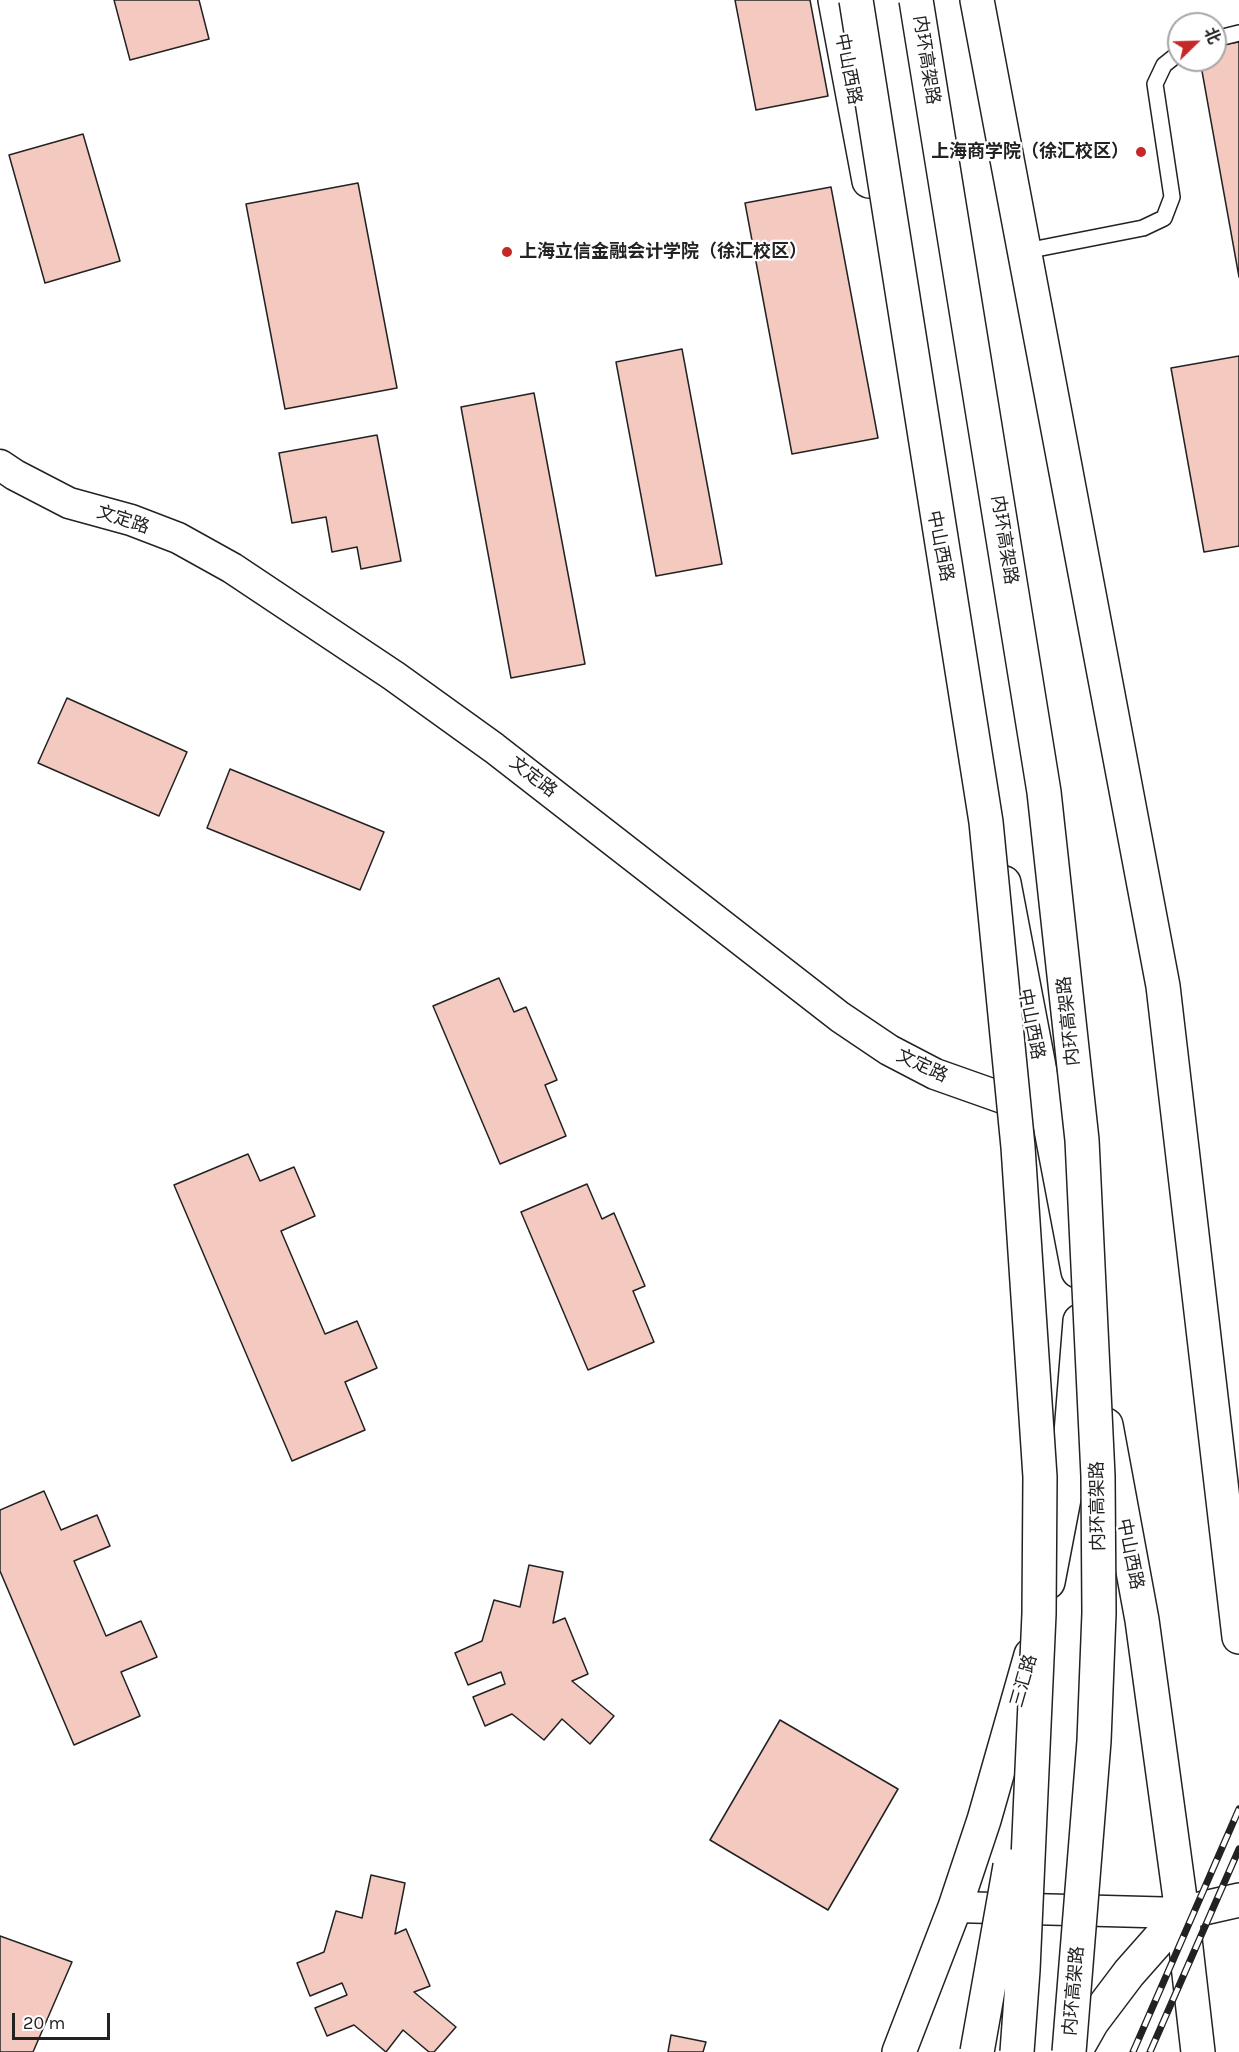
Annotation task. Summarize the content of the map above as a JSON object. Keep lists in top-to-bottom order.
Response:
{
  "streets": {
    "main road": ["内环高架路", "中山西路", "三汇路"],
    "street": ["文定路"]
  },
  "crossings": [
    ["中山西路", "文定路"],
    ["中山西路", "三汇路"]
  ],
  "places": ["上海商学院（徐汇校区）", "上海立信金融会计学院（徐汇校区）"],
  "scale_bar": "20 m",
  "north": "top right"
}
